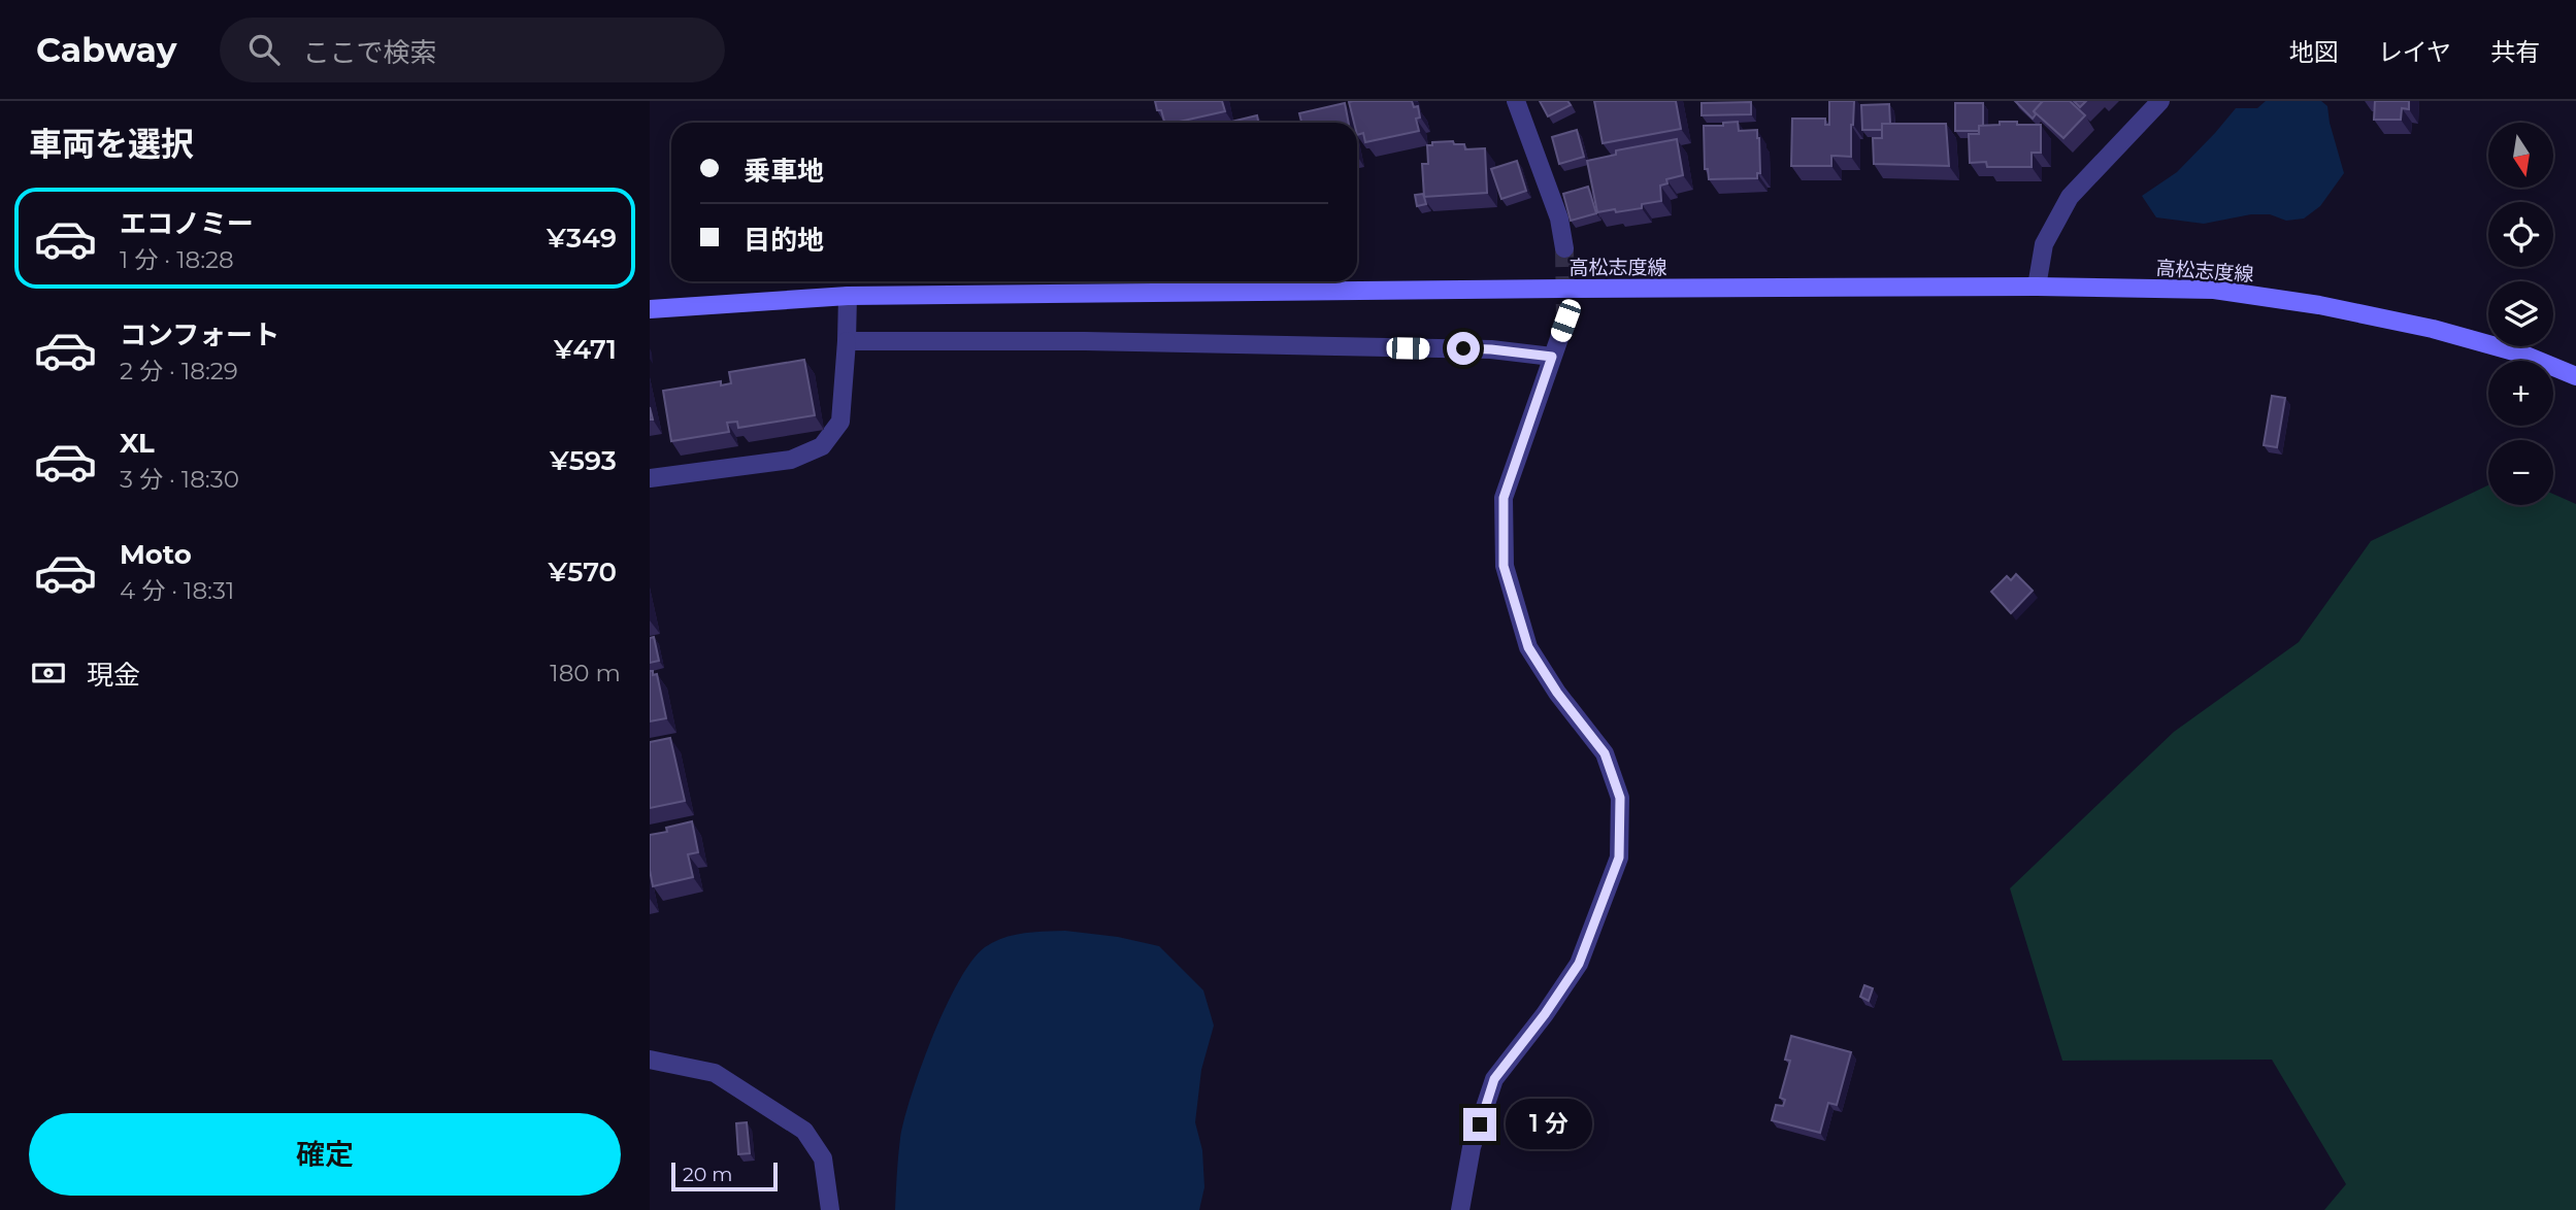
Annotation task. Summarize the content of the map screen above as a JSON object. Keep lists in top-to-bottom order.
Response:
{
  "streets": {
    "main road": ["高松志度線"]
  },
  "scale_bar": "20 m",
  "north": "bottom",
  "page": {
    "header": "Cabway",
    "search": "ここで検索",
    "nav": ["地図", "レイヤ", "共有"],
    "heading": "車両を選択",
    "map_buttons": ["+", "−"],
    "banner": ["乗車地", "目的地"],
    "list": [
      {
        "name": "エコノミー",
        "note": "1 分 · 18:28",
        "value": "¥349"
      },
      {
        "name": "コンフォート",
        "note": "2 分 · 18:29",
        "value": "¥471"
      },
      {
        "name": "XL",
        "note": "3 分 · 18:30",
        "value": "¥593"
      },
      {
        "name": "Moto",
        "note": "4 分 · 18:31",
        "value": "¥570"
      }
    ],
    "pay": ["現金", "180 m"],
    "buttons": "確定",
    "bubble": "1 分",
    "scale": "20 m"
  }
}
